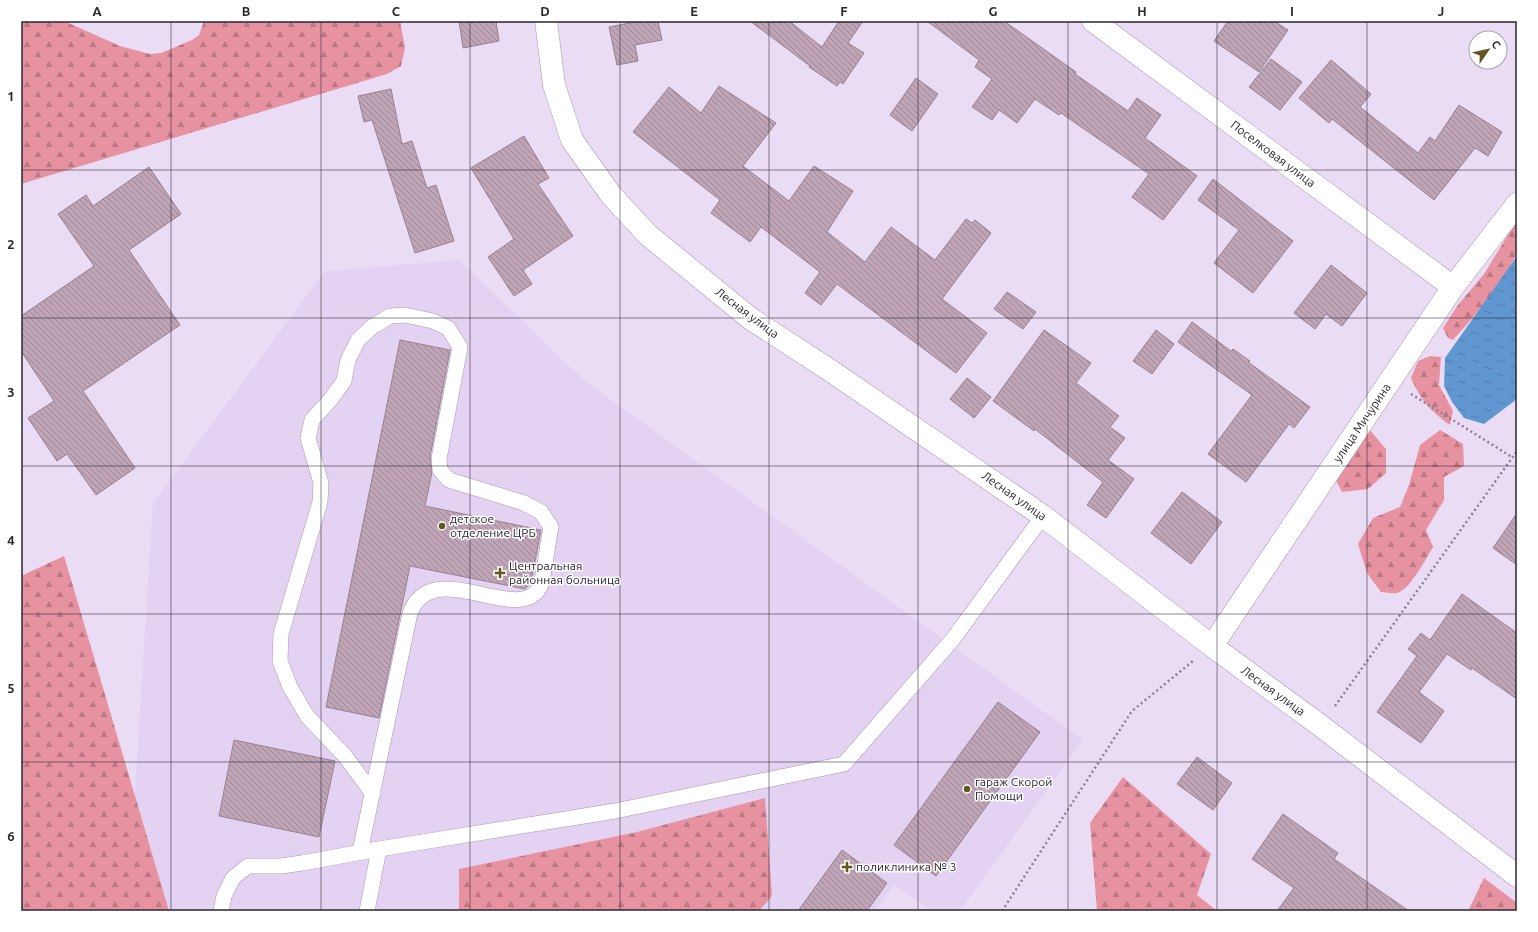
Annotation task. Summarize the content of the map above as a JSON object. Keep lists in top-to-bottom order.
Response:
{
  "streets": {
    "street": ["Поселковая улица", "Лесная улица", "улица Мичурина"]
  },
  "crossings": [
    ["Поселковая улица", "улица Мичурина"],
    ["Лесная улица", "улица Мичурина"]
  ],
  "places": {
    "other": ["детское отделение ЦРБ", "гараж Скорой Помощи"],
    "health": ["Центральная районная больница", "поликлиника № 3"]
  },
  "north": "top right",
  "grid": {
    "columns": [
      "A",
      "B",
      "C",
      "D",
      "E",
      "F",
      "G",
      "H",
      "I",
      "J"
    ],
    "rows": [
      "1",
      "2",
      "3",
      "4",
      "5",
      "6"
    ]
  }
}
